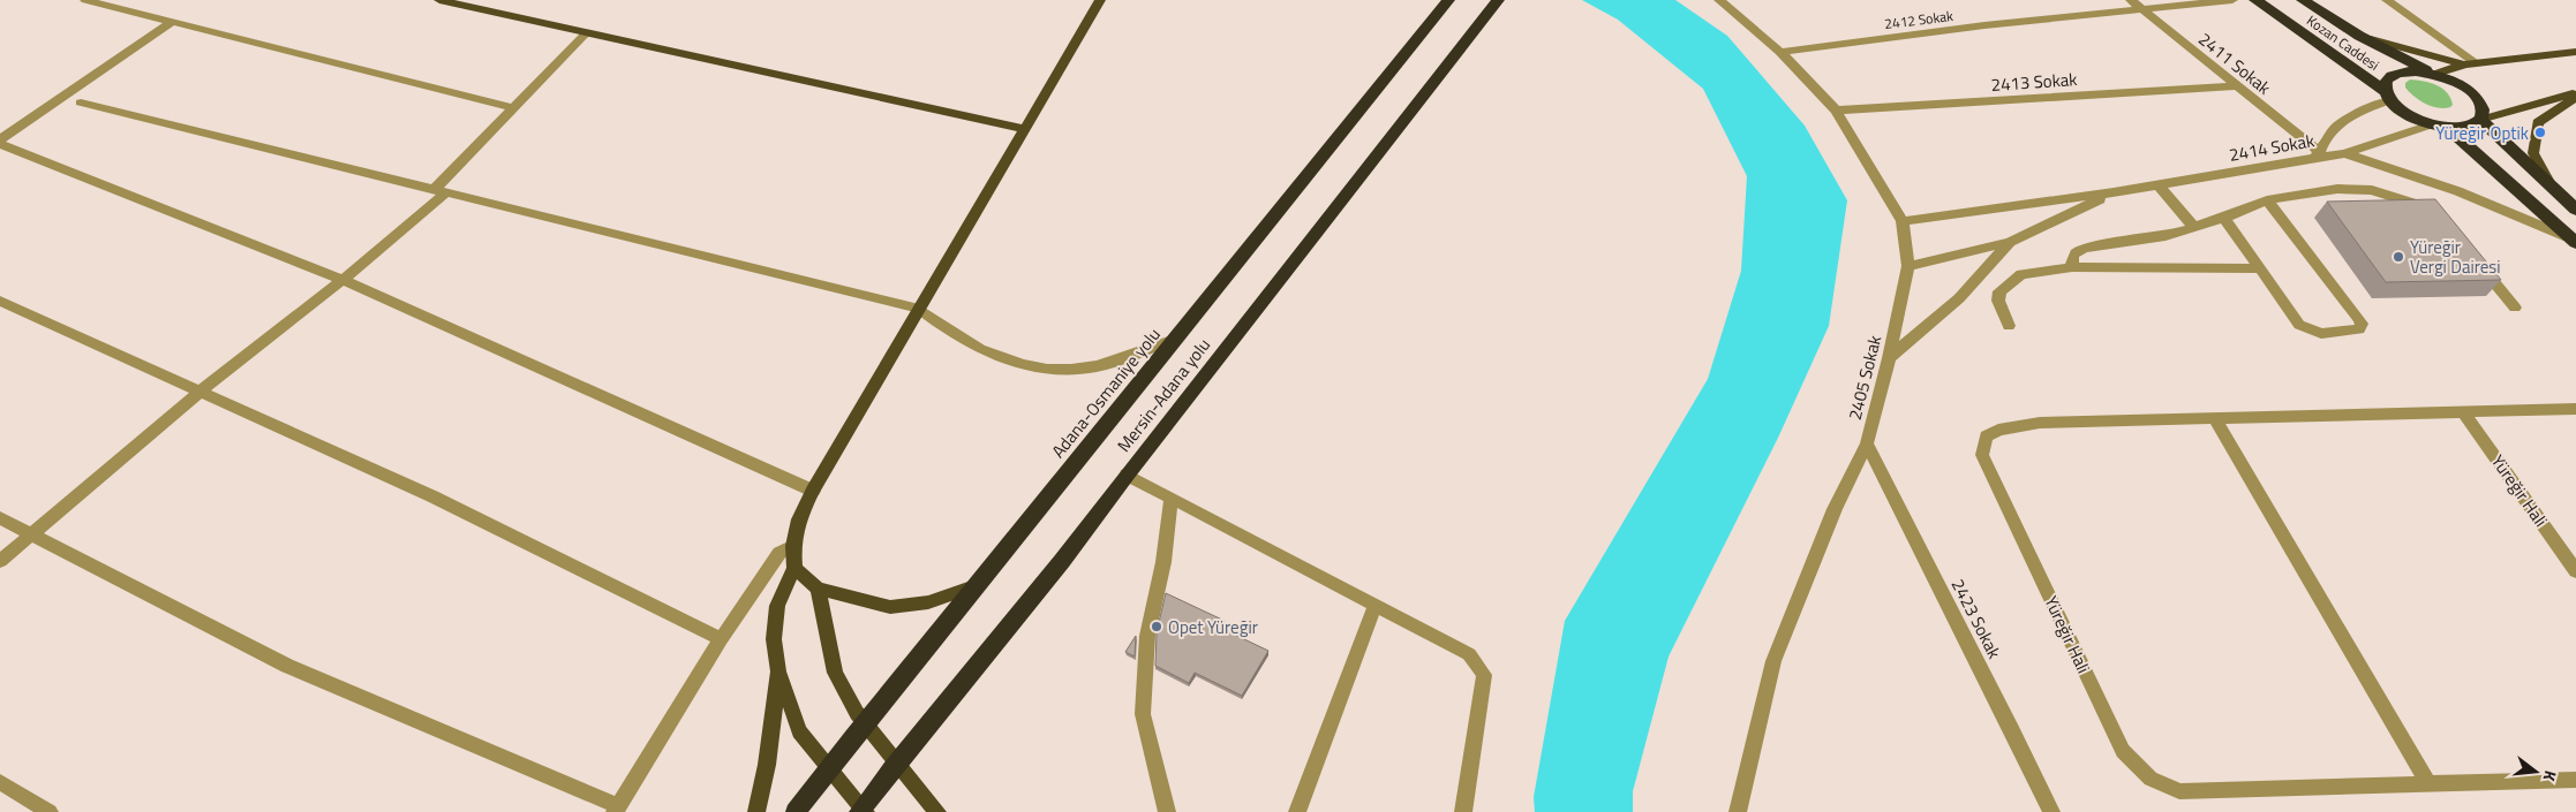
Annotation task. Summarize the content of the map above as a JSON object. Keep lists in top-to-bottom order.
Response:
{
  "streets": {
    "highway": ["Kozan Caddesi", "Adana-Osmaniye yolu", "Mersin-Adana yolu"],
    "street": [
      "2412 Sokak",
      "2411 Sokak",
      "2413 Sokak",
      "2414 Sokak",
      "2405 Sokak",
      "Yüreğir Hali",
      "2423 Sokak"
    ]
  },
  "crossings": [
    ["2412 Sokak", "2411 Sokak"],
    ["2412 Sokak", "2405 Sokak"],
    ["Kozan Caddesi", "2414 Sokak"],
    ["2411 Sokak", "2413 Sokak"],
    ["2411 Sokak", "2414 Sokak"],
    ["2413 Sokak", "2405 Sokak"],
    ["2414 Sokak", "2405 Sokak"],
    ["2405 Sokak", "2423 Sokak"]
  ],
  "places": ["Yüreğir Optik", "Yüreğir Vergi Dairesi", "Opet Yüreğir"],
  "north": "right"
}
